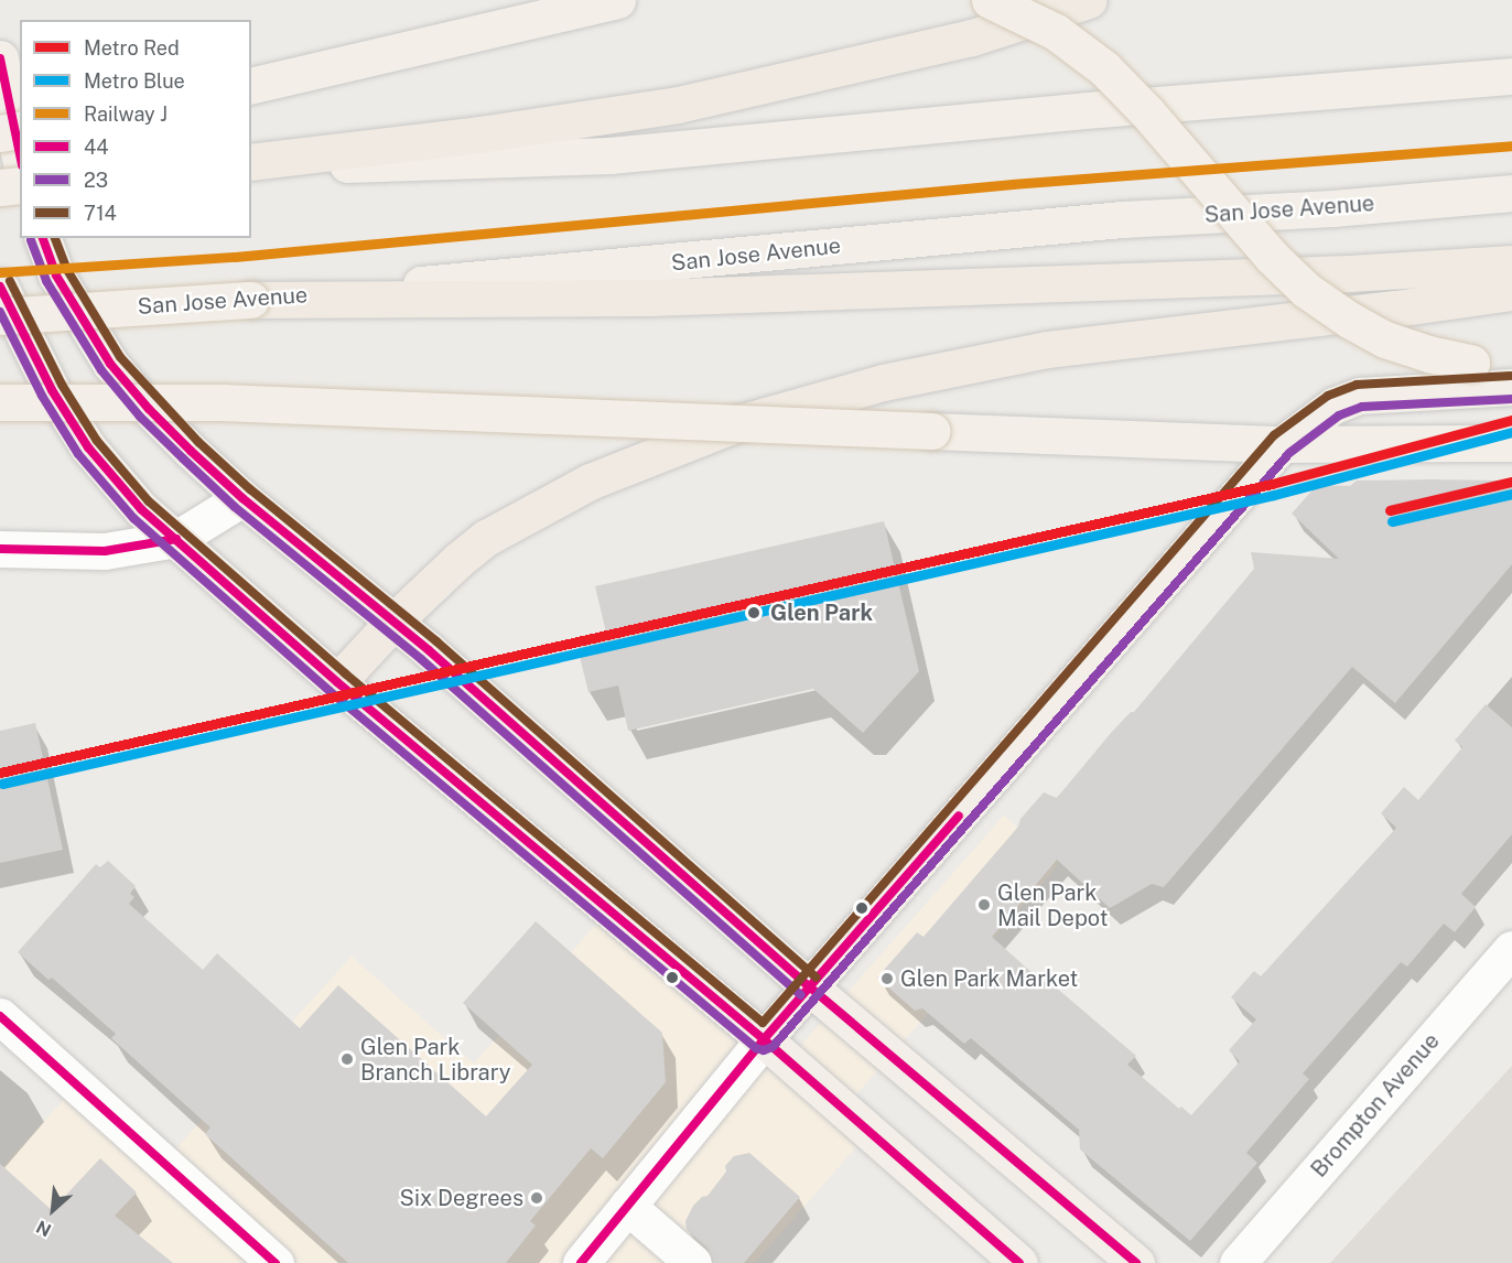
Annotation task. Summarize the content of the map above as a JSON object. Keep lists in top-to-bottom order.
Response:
{
  "streets": {
    "main road": ["San Jose Avenue"],
    "street": ["Brompton Avenue"]
  },
  "places": [
    "Glen Park",
    "Glen Park Mail Depot",
    "Glen Park Market",
    "Glen Park Branch Library",
    "Six Degrees"
  ],
  "lines": [
    "transit line 44",
    "rail line J",
    "transit line 714",
    "transit line 23",
    "metro line Red",
    "metro line Blue"
  ],
  "legend": [
    "Metro Red",
    "Metro Blue",
    "Railway J",
    "44",
    "23",
    "714"
  ],
  "north": "bottom left"
}
